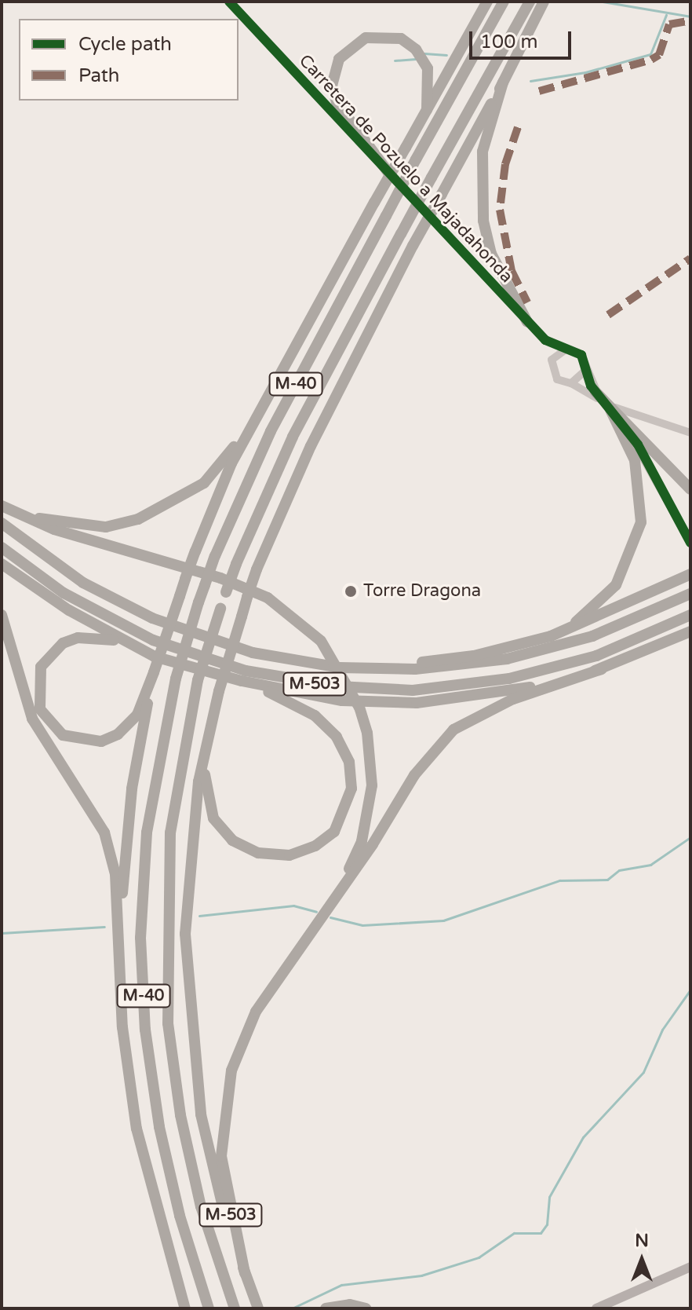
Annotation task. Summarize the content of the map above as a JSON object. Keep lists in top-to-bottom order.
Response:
{
  "streets": {
    "highway": ["M-40", "M-503"],
    "street": ["Carretera de Pozuelo a Majadahonda"]
  },
  "places": ["Torre Dragona"],
  "legend": ["Cycle path", "Path"],
  "scale_bar": "100 m",
  "north": "top"
}
